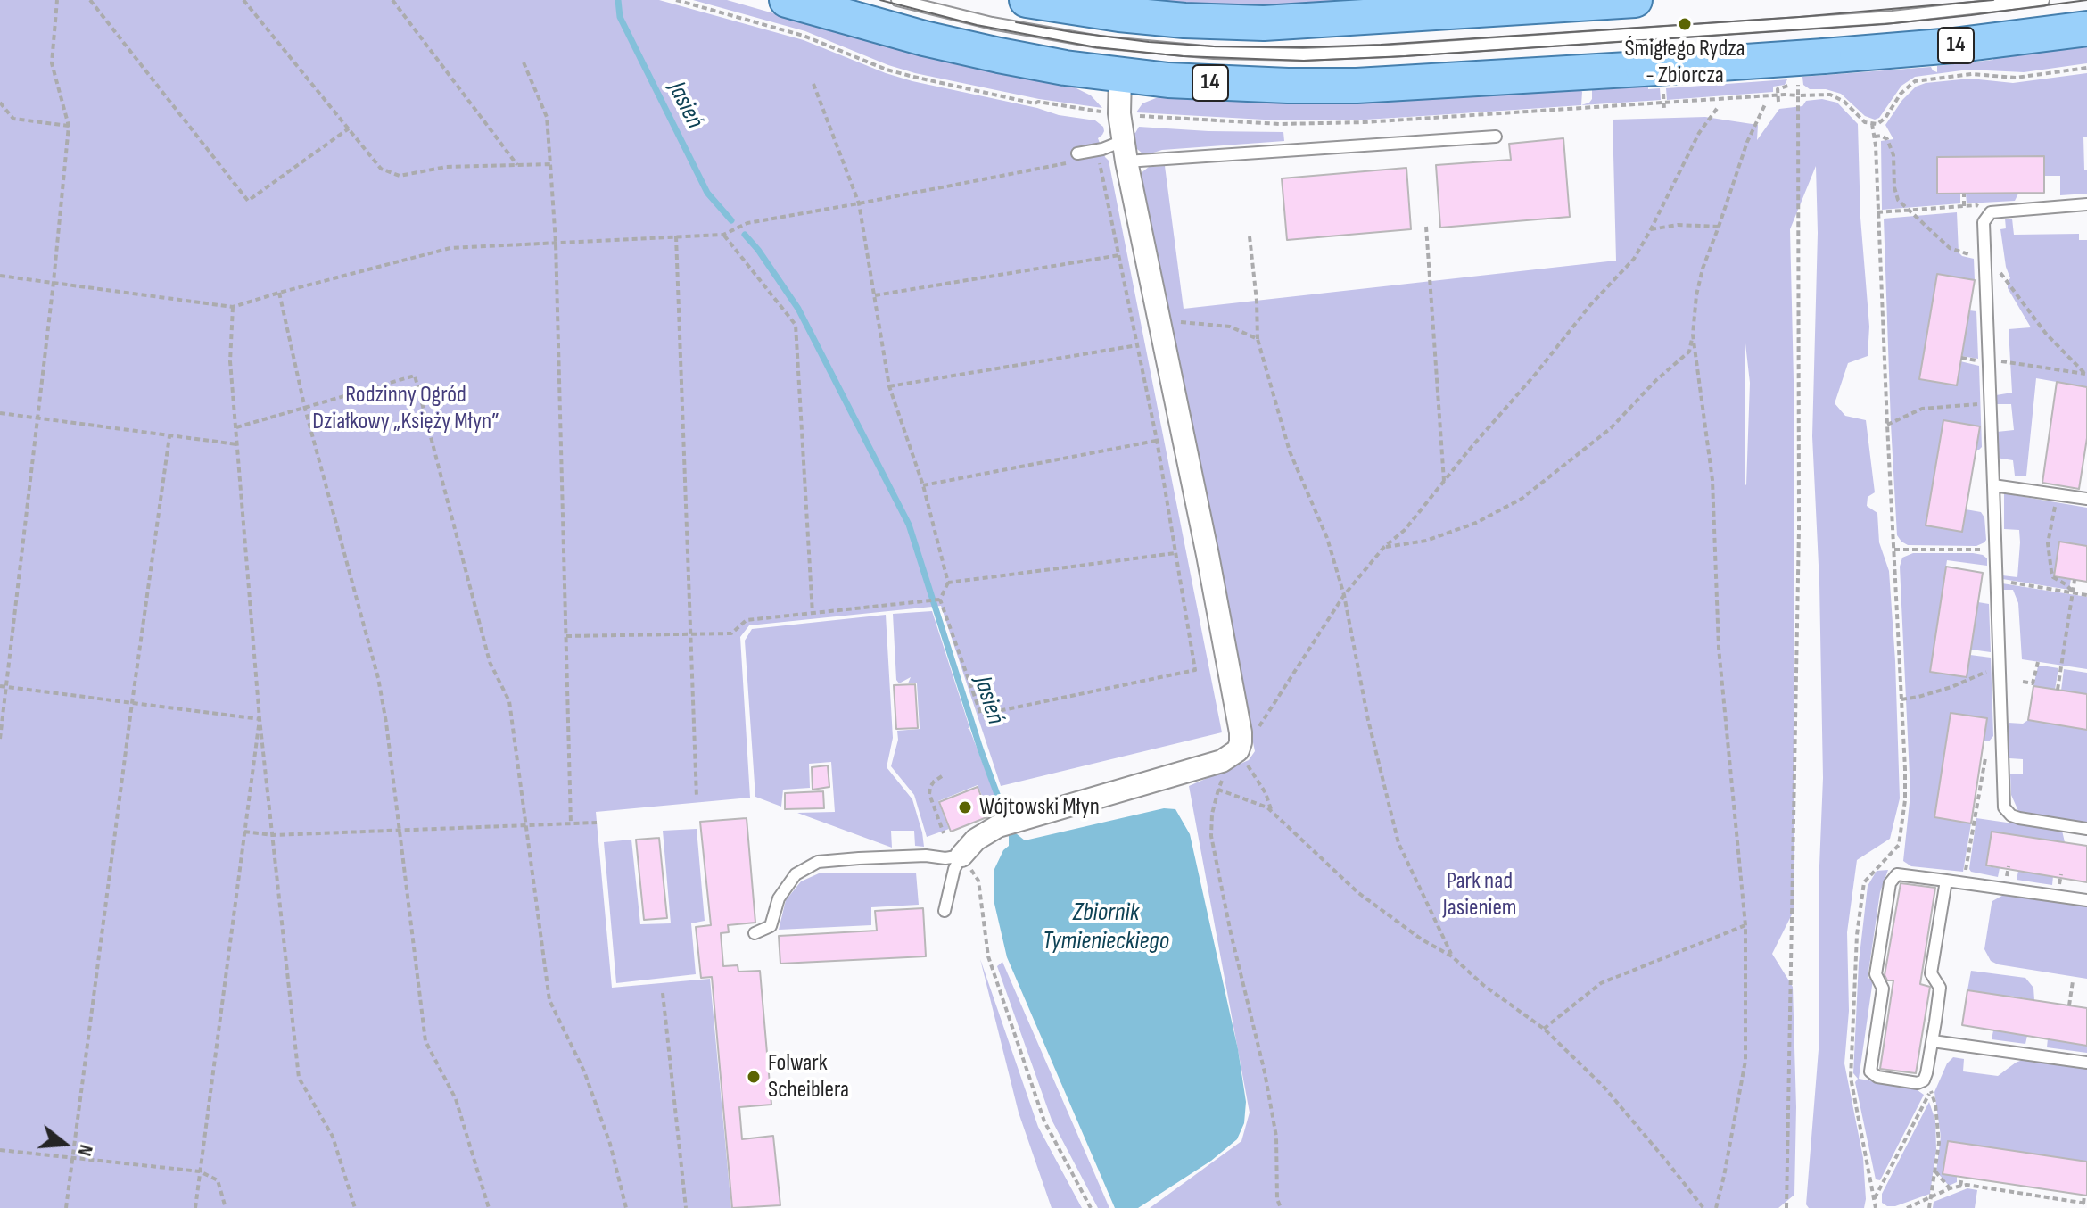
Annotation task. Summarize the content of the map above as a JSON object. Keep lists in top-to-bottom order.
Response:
{
  "streets": {
    "main road": ["14"]
  },
  "water": ["Jasień", "Zbiornik Tymienieckiego"],
  "parks": ["Rodzinny Ogród Działkowy „Księży Młyn”", "Park nad Jasieniem"],
  "places": ["Śmigłego Rydza - Zbiorcza", "Wójtowski Młyn", "Folwark Scheiblera"],
  "north": "right"
}
